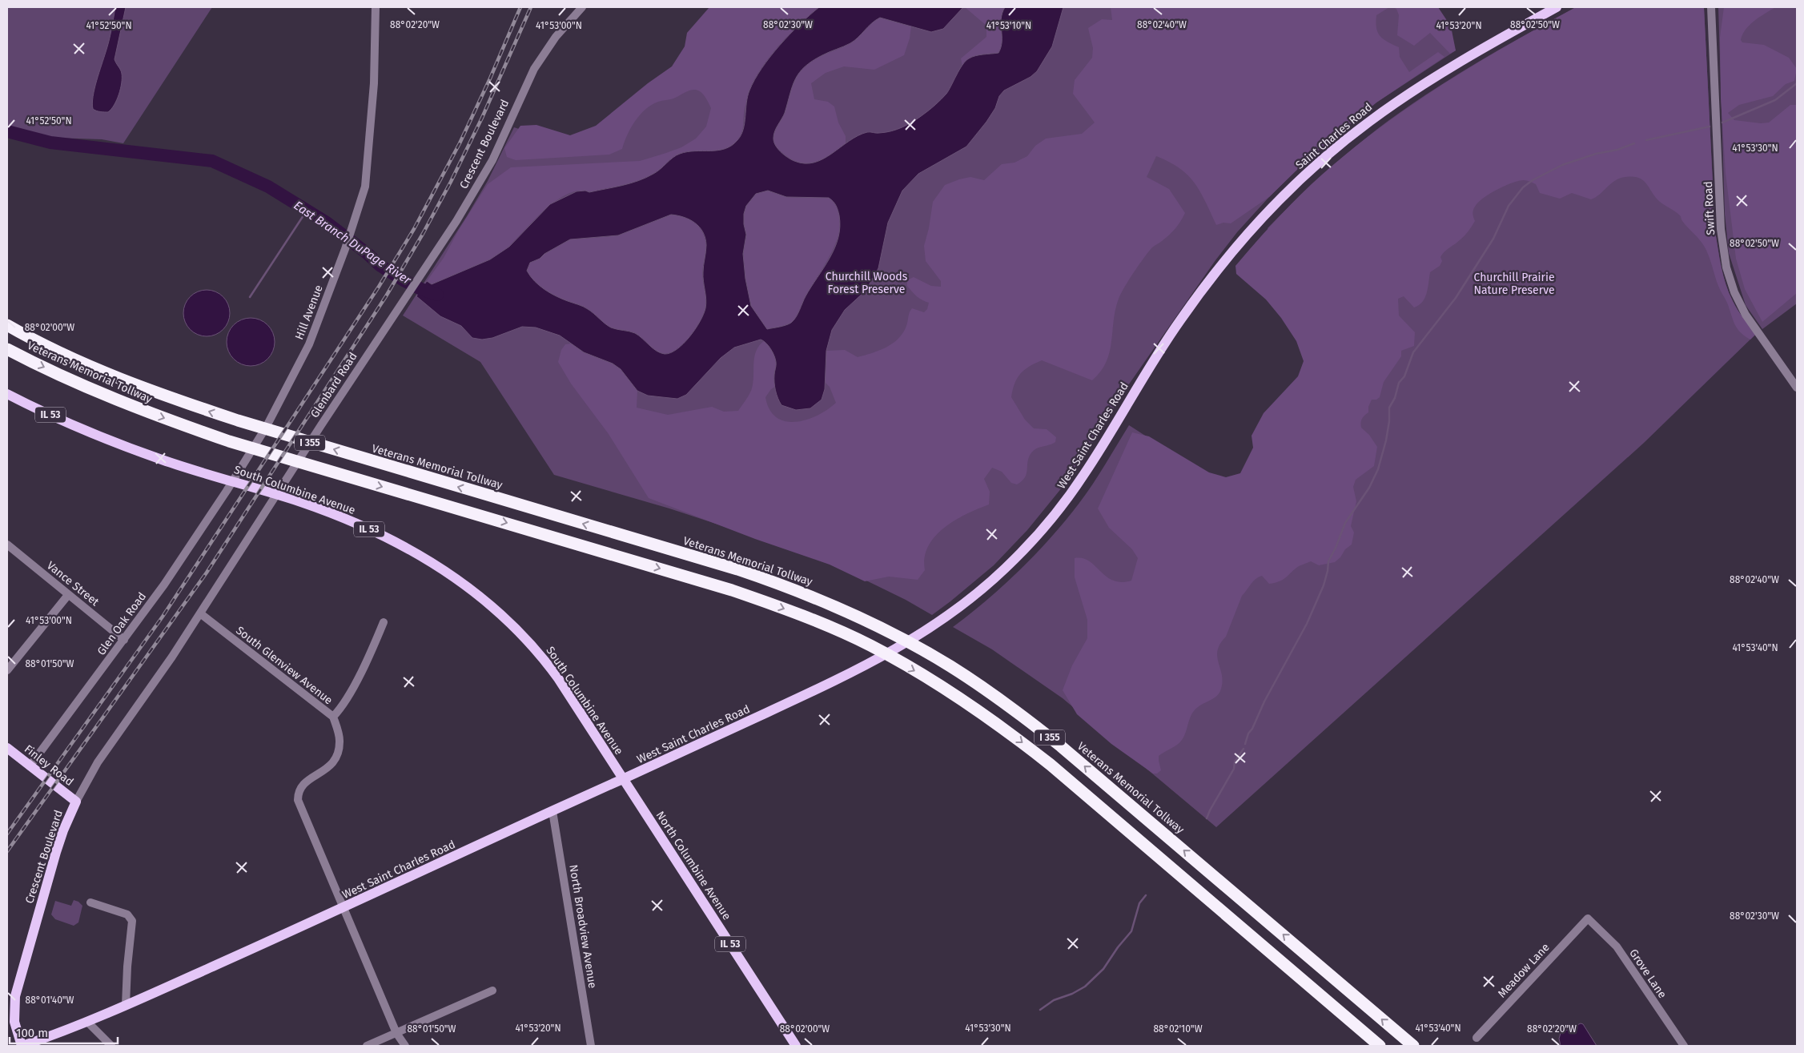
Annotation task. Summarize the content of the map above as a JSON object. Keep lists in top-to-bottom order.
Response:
{
  "streets": {
    "highway": ["Veterans Memorial Tollway", "I 355"],
    "main road": [
      "Saint Charles Road",
      "Crescent Boulevard",
      "IL 53",
      "West Saint Charles Road",
      "South Columbine Avenue",
      "Finley Road",
      "North Columbine Avenue"
    ],
    "street": [
      "Swift Road",
      "Hill Avenue",
      "Glenbard Road",
      "Vance Street",
      "Glen Oak Road",
      "South Glenview Avenue",
      "North Broadview Avenue",
      "Meadow Lane",
      "Grove Lane"
    ]
  },
  "crossings": [
    ["Saint Charles Road", "West Saint Charles Road"],
    ["Crescent Boulevard", "Glenbard Road"],
    ["Crescent Boulevard", "West Saint Charles Road"],
    ["Crescent Boulevard", "South Glenview Avenue"],
    ["Crescent Boulevard", "Finley Road"],
    ["Hill Avenue", "Glen Oak Road"],
    ["Glenbard Road", "South Glenview Avenue"],
    ["West Saint Charles Road", "South Columbine Avenue"],
    ["West Saint Charles Road", "South Glenview Avenue"],
    ["West Saint Charles Road", "North Columbine Avenue"],
    ["West Saint Charles Road", "North Broadview Avenue"],
    ["South Columbine Avenue", "North Columbine Avenue"],
    ["Vance Street", "Glen Oak Road"],
    ["Glen Oak Road", "Finley Road"],
    ["Meadow Lane", "Grove Lane"]
  ],
  "water": ["East Branch DuPage River"],
  "parks": ["Churchill Woods Forest Preserve", "Churchill Prairie Nature Preserve"],
  "scale_bar": "100 m",
  "coordinates": [
    "88°02'20\"W",
    "88°02'30\"W",
    "88°02'50\"W",
    "88°02'40\"W",
    "41°52'50\"N",
    "41°53'00\"N",
    "41°53'10\"N",
    "41°53'20\"N",
    "41°53'30\"N",
    "88°02'00\"W",
    "41°53'40\"N",
    "88°01'50\"W",
    "88°01'40\"W",
    "88°02'10\"W"
  ]
}
